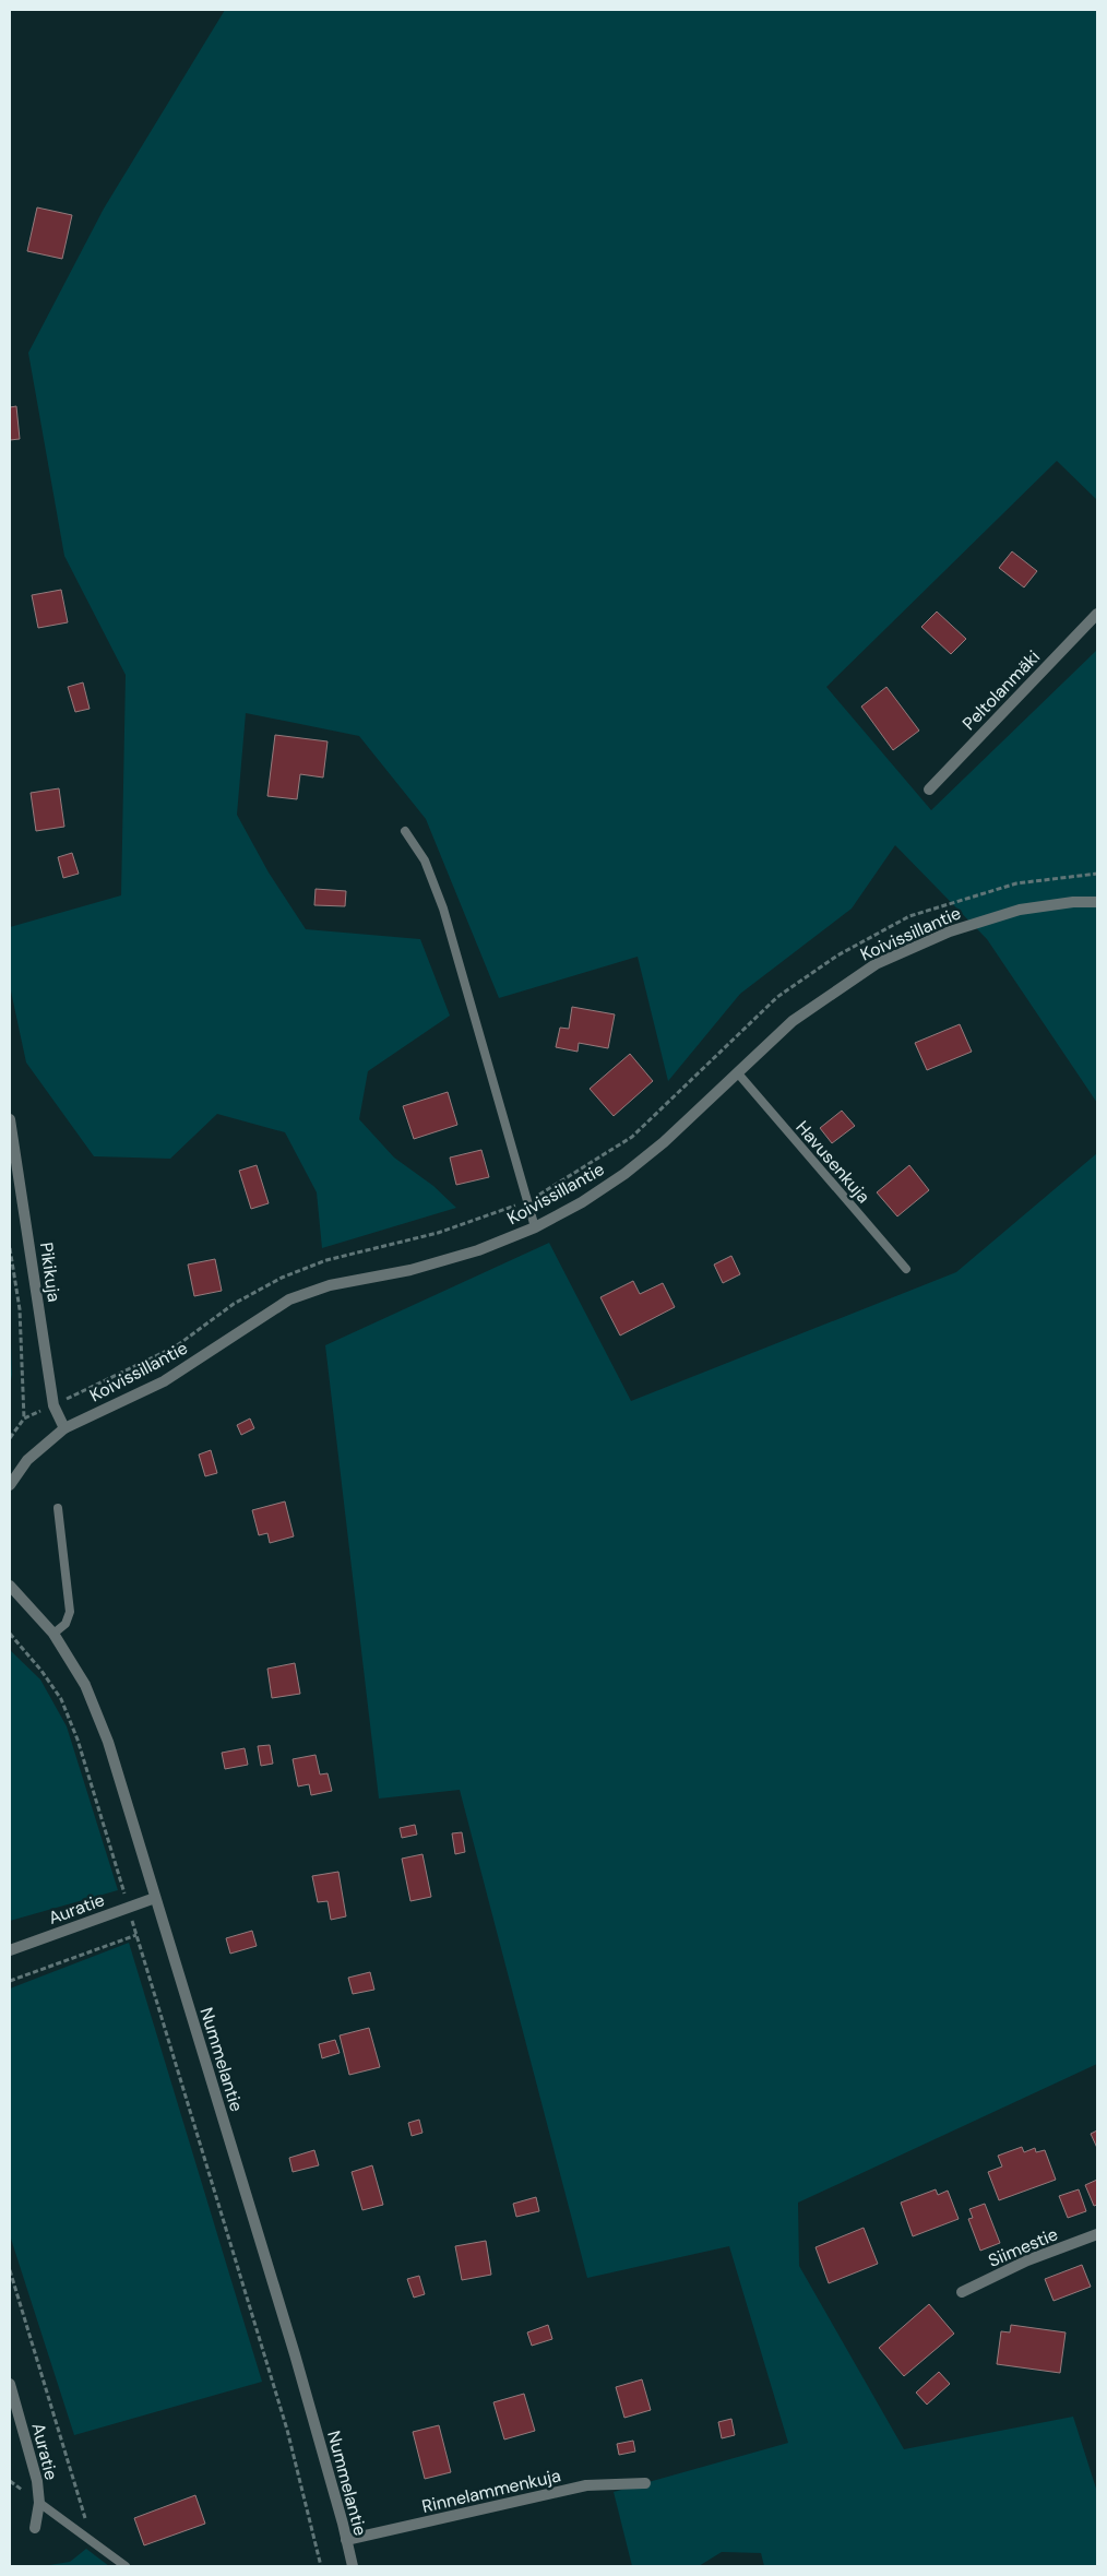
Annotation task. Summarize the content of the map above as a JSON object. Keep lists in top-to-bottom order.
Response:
{
  "streets": {
    "street": [
      "Peltolanmäki",
      "Koivissillantie",
      "Pikikuja",
      "Auratie",
      "Nummelantie",
      "Siimestie",
      "Rinnelammenkuja"
    ],
    "lane": ["Havusenkuja"]
  },
  "crossings": [
    ["Koivissillantie", "Havusenkuja"],
    ["Koivissillantie", "Pikikuja"],
    ["Auratie", "Nummelantie"],
    ["Nummelantie", "Rinnelammenkuja"]
  ]
}
